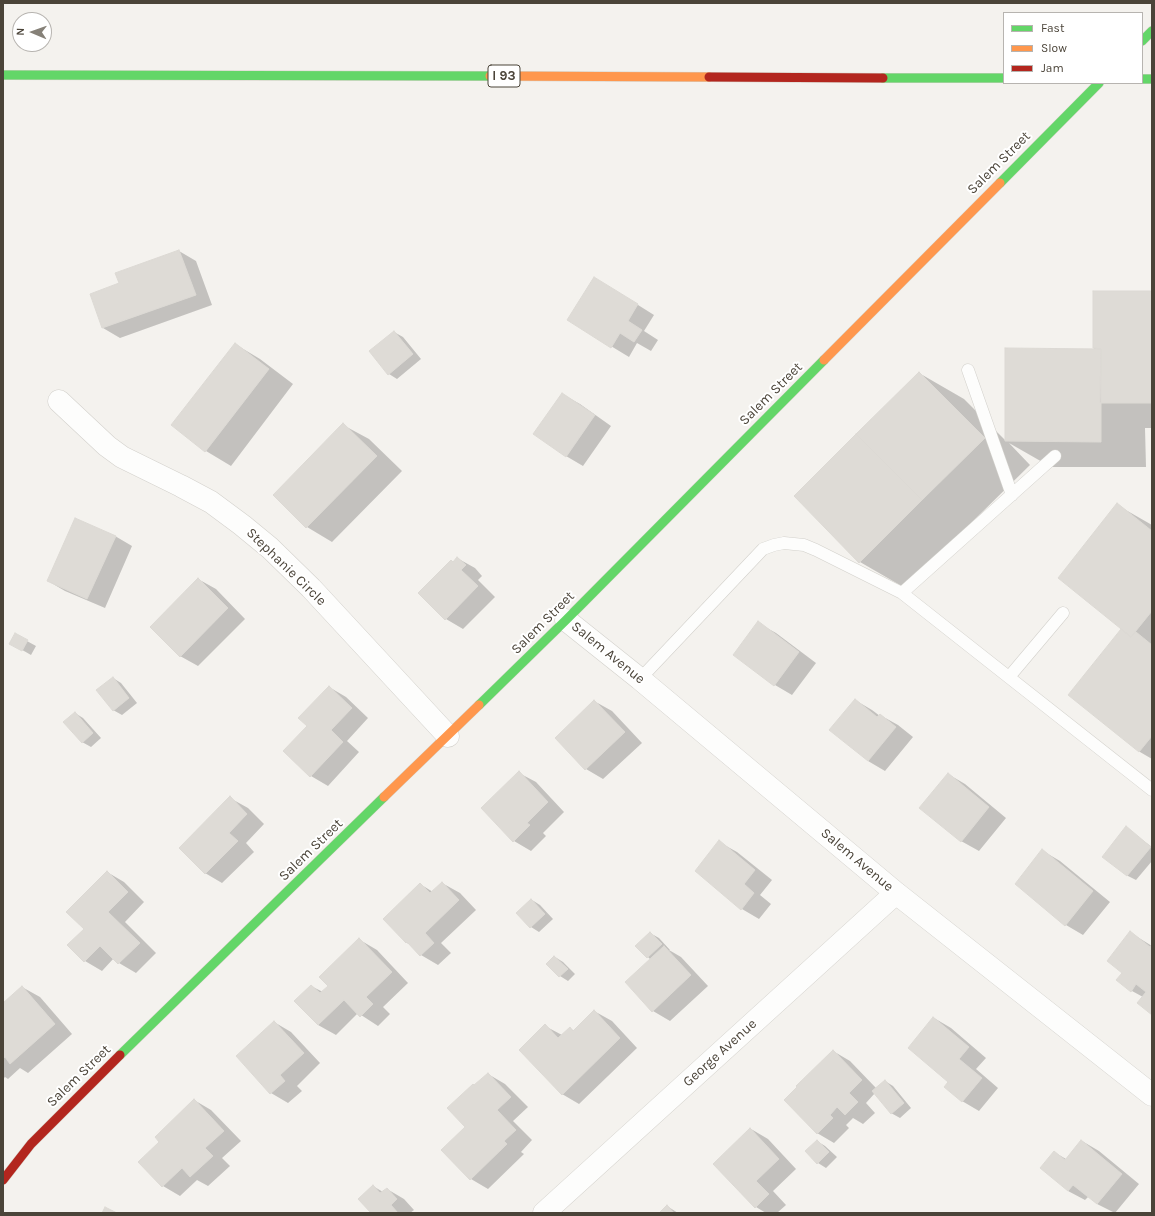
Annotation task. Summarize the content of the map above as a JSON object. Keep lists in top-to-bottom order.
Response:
{
  "streets": {
    "main road": ["I 93", "Salem Street"],
    "street": ["Stephanie Circle", "Salem Avenue", "George Avenue"]
  },
  "crossings": [
    ["Salem Street", "Stephanie Circle"],
    ["Salem Street", "Salem Avenue"],
    ["Salem Avenue", "George Avenue"]
  ],
  "legend": ["Fast", "Slow", "Jam"],
  "north": "left"
}
